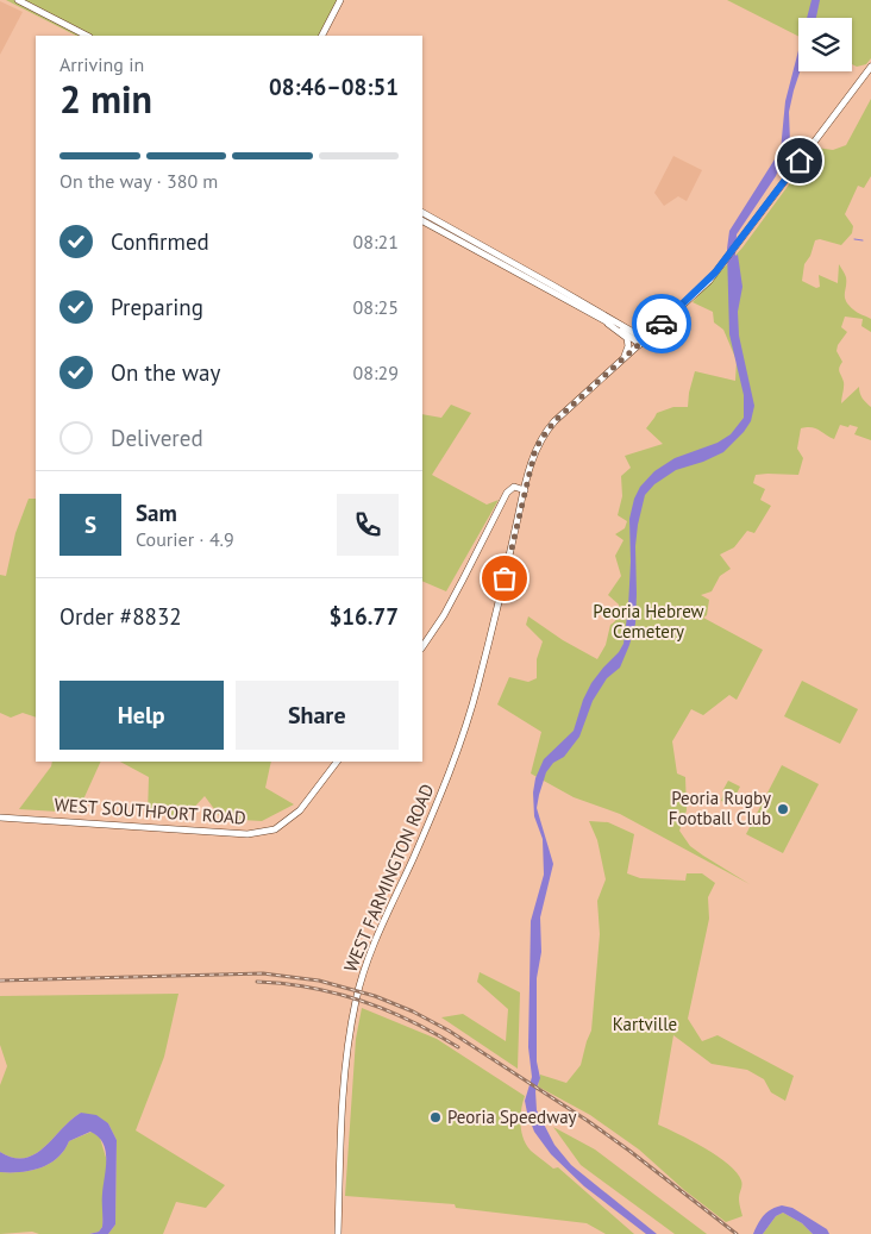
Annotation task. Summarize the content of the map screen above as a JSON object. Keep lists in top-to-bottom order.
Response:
{
  "streets": {
    "main road": ["WEST SOUTHPORT ROAD", "WEST FARMINGTON ROAD"]
  },
  "parks": ["Peoria Hebrew Cemetery", "Kartville"],
  "places": ["Peoria Rugby Football Club", "Peoria Speedway"],
  "page": {
    "heading": ["2 min", "Arriving in", "08:46–08:51"],
    "panel": [
      "Sam",
      "Courier · 4.9",
      "Order #8832",
      "$16.77"
    ],
    "bar": "On the way · 380 m",
    "list": [
      ["Confirmed", "08:21"],
      ["Preparing", "08:25"],
      ["On the way", "08:29"],
      "Delivered"
    ],
    "round": "S",
    "buttons": ["Help", "Share"]
  }
}
